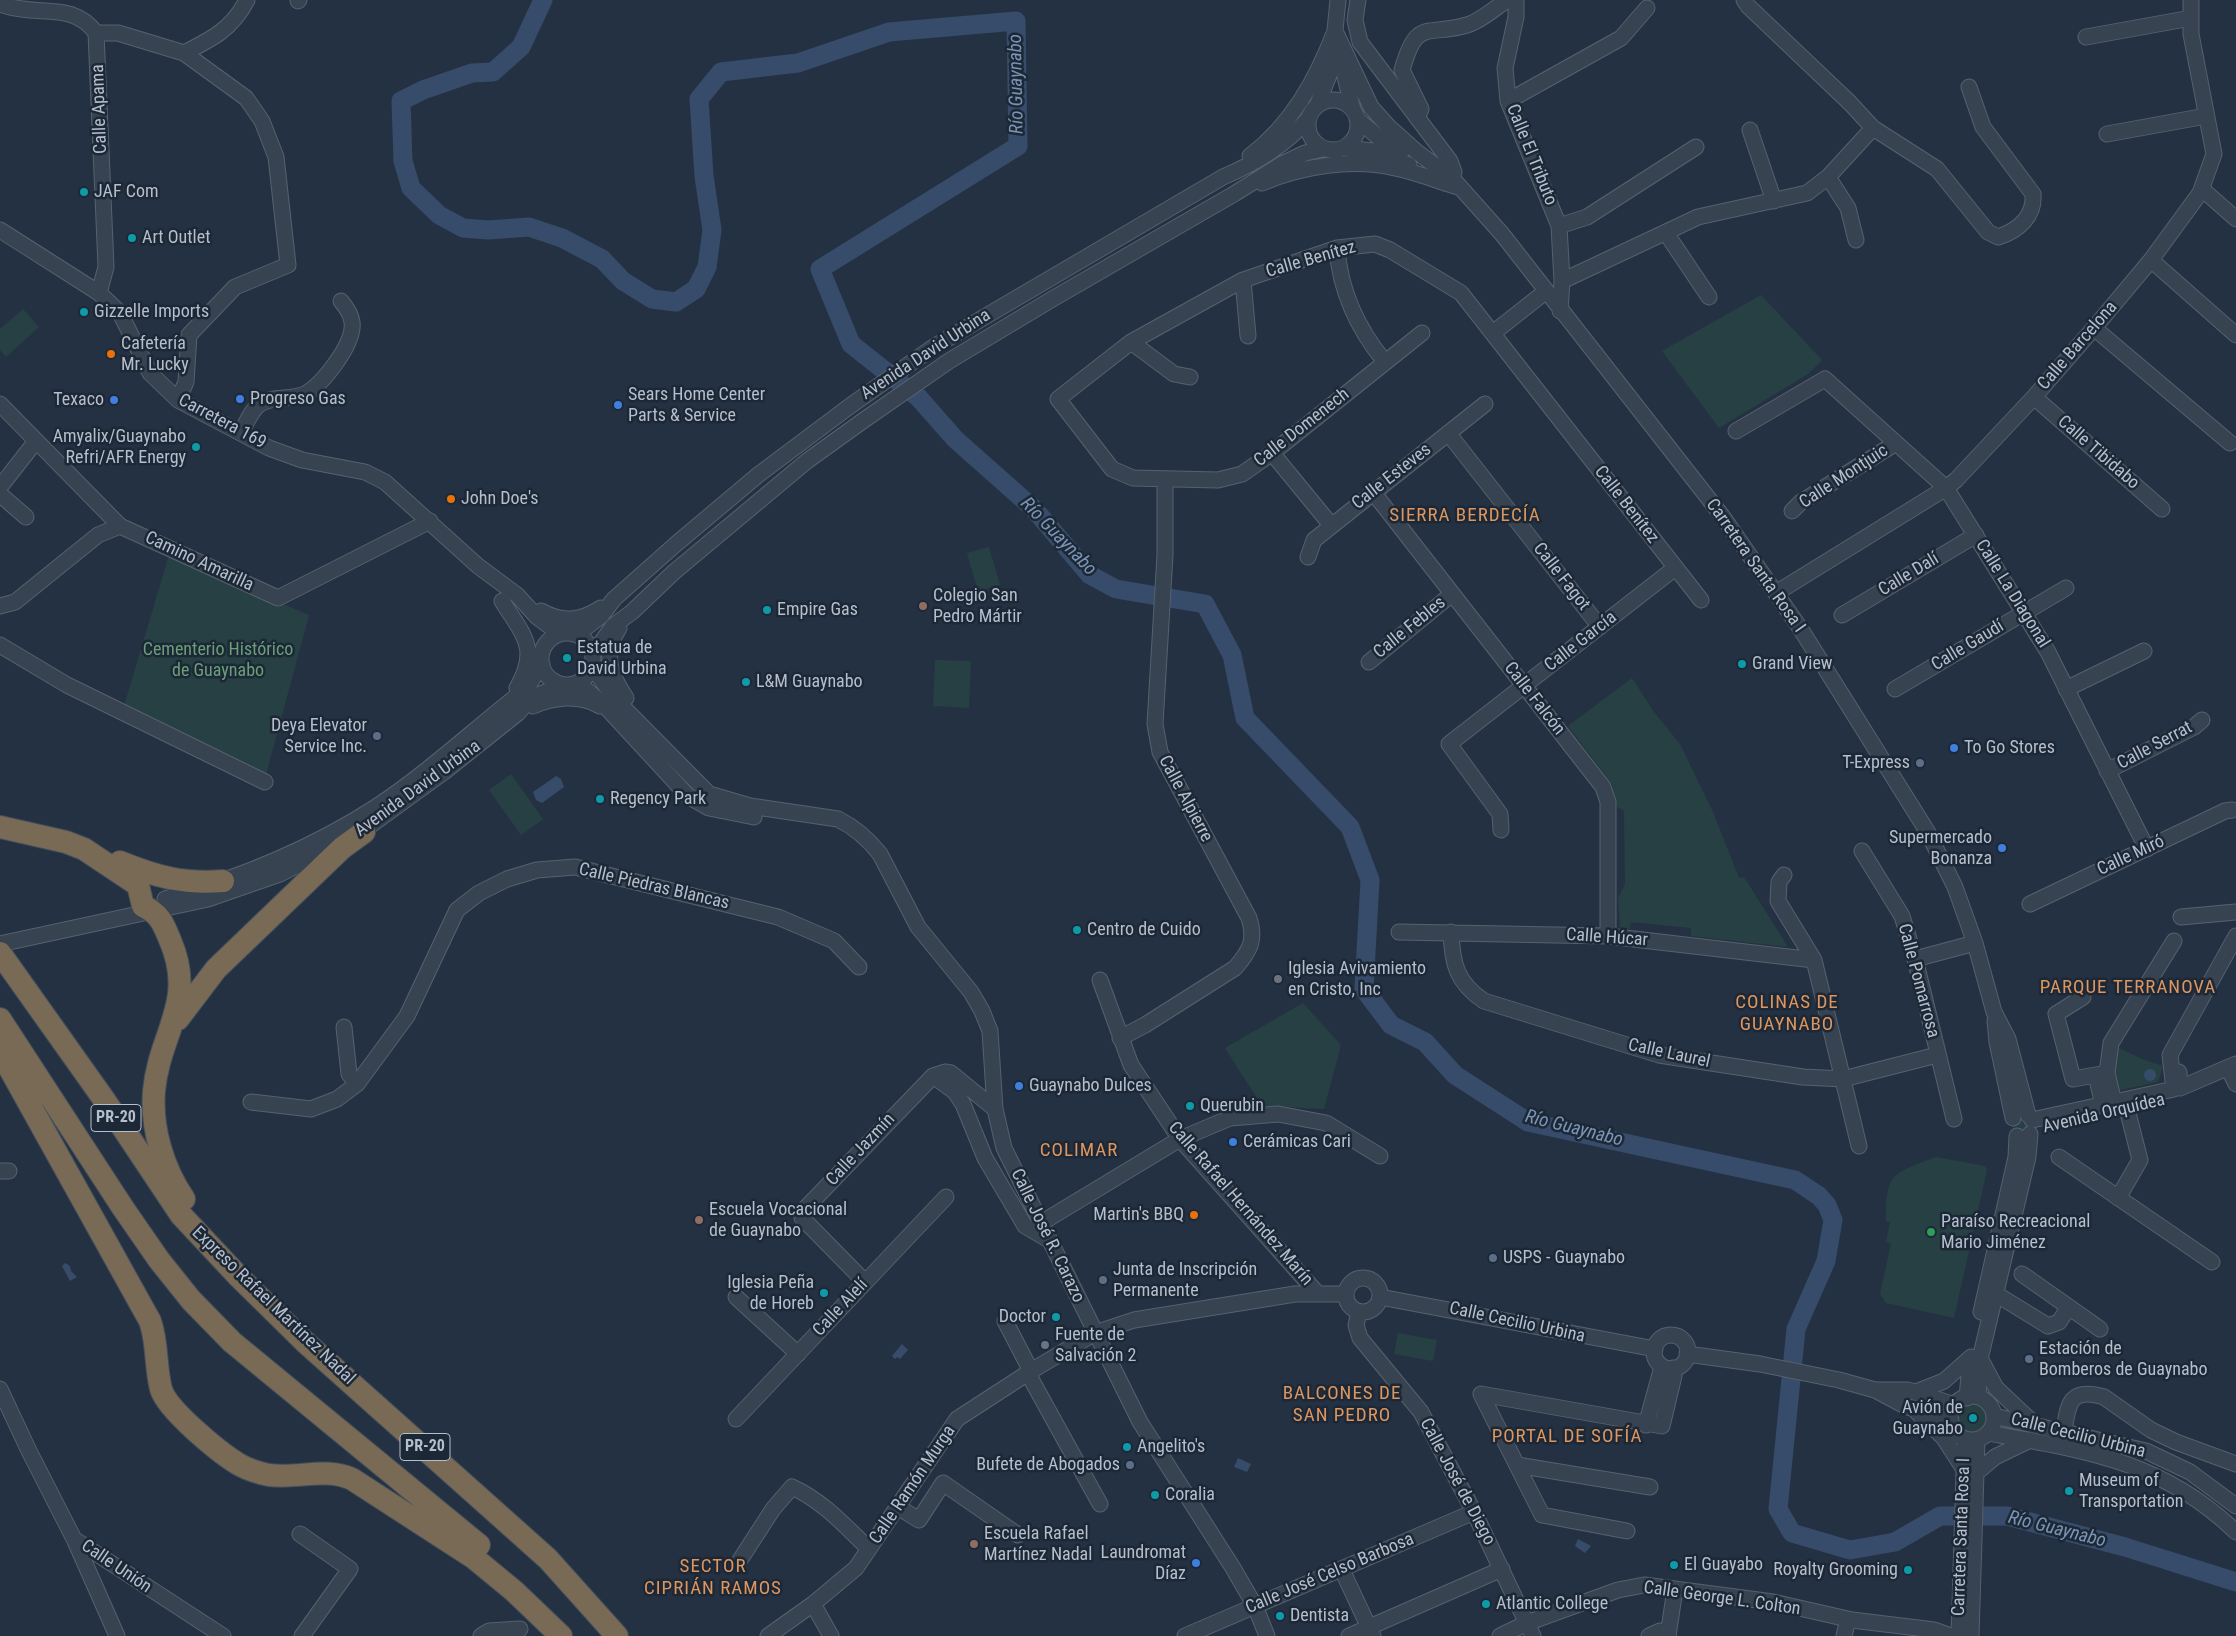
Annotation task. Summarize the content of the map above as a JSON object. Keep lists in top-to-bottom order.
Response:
{
  "streets": {
    "highway": ["PR-20", "Expreso Rafael Martínez Nadal"],
    "street": [
      "Calle Apama",
      "Calle El Tributo",
      "Calle Benítez",
      "Calle Barcelona",
      "Avenida David Urbina",
      "Carretera 169",
      "Calle Domenech",
      "Calle Tibidabo",
      "Calle Esteves",
      "Calle Montjuic",
      "Camino Amarilla",
      "Carretera Santa Rosa I",
      "Calle Dalí",
      "Calle Fagot",
      "Calle La Diagonal",
      "Calle Febles",
      "Calle García",
      "Calle Gaudí",
      "Calle Falcón",
      "Calle Serrat",
      "Calle Alpierre",
      "Calle Miró",
      "Calle Piedras Blancas",
      "Calle Húcar",
      "Calle Pomarrosa",
      "Calle Laurel",
      "Avenida Orquídea",
      "Calle Jazmín",
      "Calle Rafael Hernández Marín",
      "Calle José R. Carazo",
      "Calle Alelí",
      "Calle Cecilio Urbina",
      "Calle José de Diego",
      "Calle Ramón Murga",
      "Calle Unión",
      "Calle José Celso Barbosa",
      "Calle George L. Colton"
    ]
  },
  "crossings": [
    ["Calle Apama", "Carretera 169"],
    ["Calle El Tributo", "Carretera Santa Rosa I"],
    ["Calle Benítez", "Calle Domenech"],
    ["Calle Benítez", "Calle García"],
    ["Calle Benítez", "Calle Alpierre"],
    ["Calle Barcelona", "Calle Tibidabo"],
    ["Calle Barcelona", "Carretera Santa Rosa I"],
    ["Calle Barcelona", "Calle La Diagonal"],
    ["Avenida David Urbina", "Carretera 169"],
    ["Avenida David Urbina", "Carretera Santa Rosa I"],
    ["Avenida David Urbina", "Calle José R. Carazo"],
    ["Carretera 169", "Camino Amarilla"],
    ["Carretera 169", "Calle José R. Carazo"],
    ["Calle Domenech", "Calle Alpierre"],
    ["Calle Esteves", "Calle Fagot"],
    ["Calle Esteves", "Calle Falcón"],
    ["Calle Montjuic", "Calle La Diagonal"],
    ["Carretera Santa Rosa I", "Avenida Orquídea"],
    ["Carretera Santa Rosa I", "Calle Cecilio Urbina"],
    ["Calle Dalí", "Calle La Diagonal"],
    ["Calle Fagot", "Calle García"],
    ["Calle La Diagonal", "Calle Gaudí"],
    ["Calle La Diagonal", "Calle Serrat"],
    ["Calle La Diagonal", "Calle Miró"],
    ["Calle Febles", "Calle Falcón"],
    ["Calle García", "Calle Falcón"],
    ["Calle Falcón", "Calle Húcar"],
    ["Calle Alpierre", "Calle Rafael Hernández Marín"],
    ["Calle Húcar", "Calle Laurel"],
    ["Calle Pomarrosa", "Calle Laurel"],
    ["Calle Jazmín", "Calle Alelí"],
    ["Calle José R. Carazo", "Calle Ramón Murga"],
    ["Calle José R. Carazo", "Calle José Celso Barbosa"],
    ["Calle Cecilio Urbina", "Calle José de Diego"],
    ["Calle José de Diego", "Calle José Celso Barbosa"],
    ["Calle José de Diego", "Calle George L. Colton"]
  ],
  "districts": [
    "SIERRA BERDECÍA",
    "PARQUE TERRANOVA",
    "COLINAS DE GUAYNABO",
    "COLIMAR",
    "BALCONES DE SAN PEDRO",
    "PORTAL DE SOFÍA",
    "SECTOR CIPRIÁN RAMOS"
  ],
  "water": ["Río Guaynabo"],
  "parks": ["Cementerio Histórico de Guaynabo"],
  "places": [
    "JAF Com",
    "Art Outlet",
    "Gizzelle Imports",
    "Cafetería Mr. Lucky",
    "Progreso Gas",
    "Texaco",
    "Sears Home Center Parts & Service",
    "Amyalix/Guaynabo Refri/AFR Energy",
    "John Doe's",
    "Colegio San Pedro Mártir",
    "Empire Gas",
    "Estatua de David Urbina",
    "Grand View",
    "L&M Guaynabo",
    "Deya Elevator Service Inc.",
    "To Go Stores",
    "T-Express",
    "Regency Park",
    "Supermercado Bonanza",
    "Centro de Cuido",
    "Iglesia Avivamiento en Cristo, Inc",
    "Guaynabo Dulces",
    "Querubin",
    "Cerámicas Cari",
    "Martin's BBQ",
    "Escuela Vocacional de Guaynabo",
    "Paraíso Recreacional Mario Jiménez",
    "USPS - Guaynabo",
    "Junta de Inscripción Permanente",
    "Iglesia Peña de Horeb",
    "Doctor",
    "Fuente de Salvación 2",
    "Estación de Bomberos de Guaynabo",
    "Avión de Guaynabo",
    "Angelito's",
    "Bufete de Abogados",
    "Museum of Transportation",
    "Coralia",
    "Escuela Rafael Martínez Nadal",
    "Laundromat Díaz",
    "El Guayabo",
    "Royalty Grooming",
    "Atlantic College",
    "Dentista"
  ]
}
